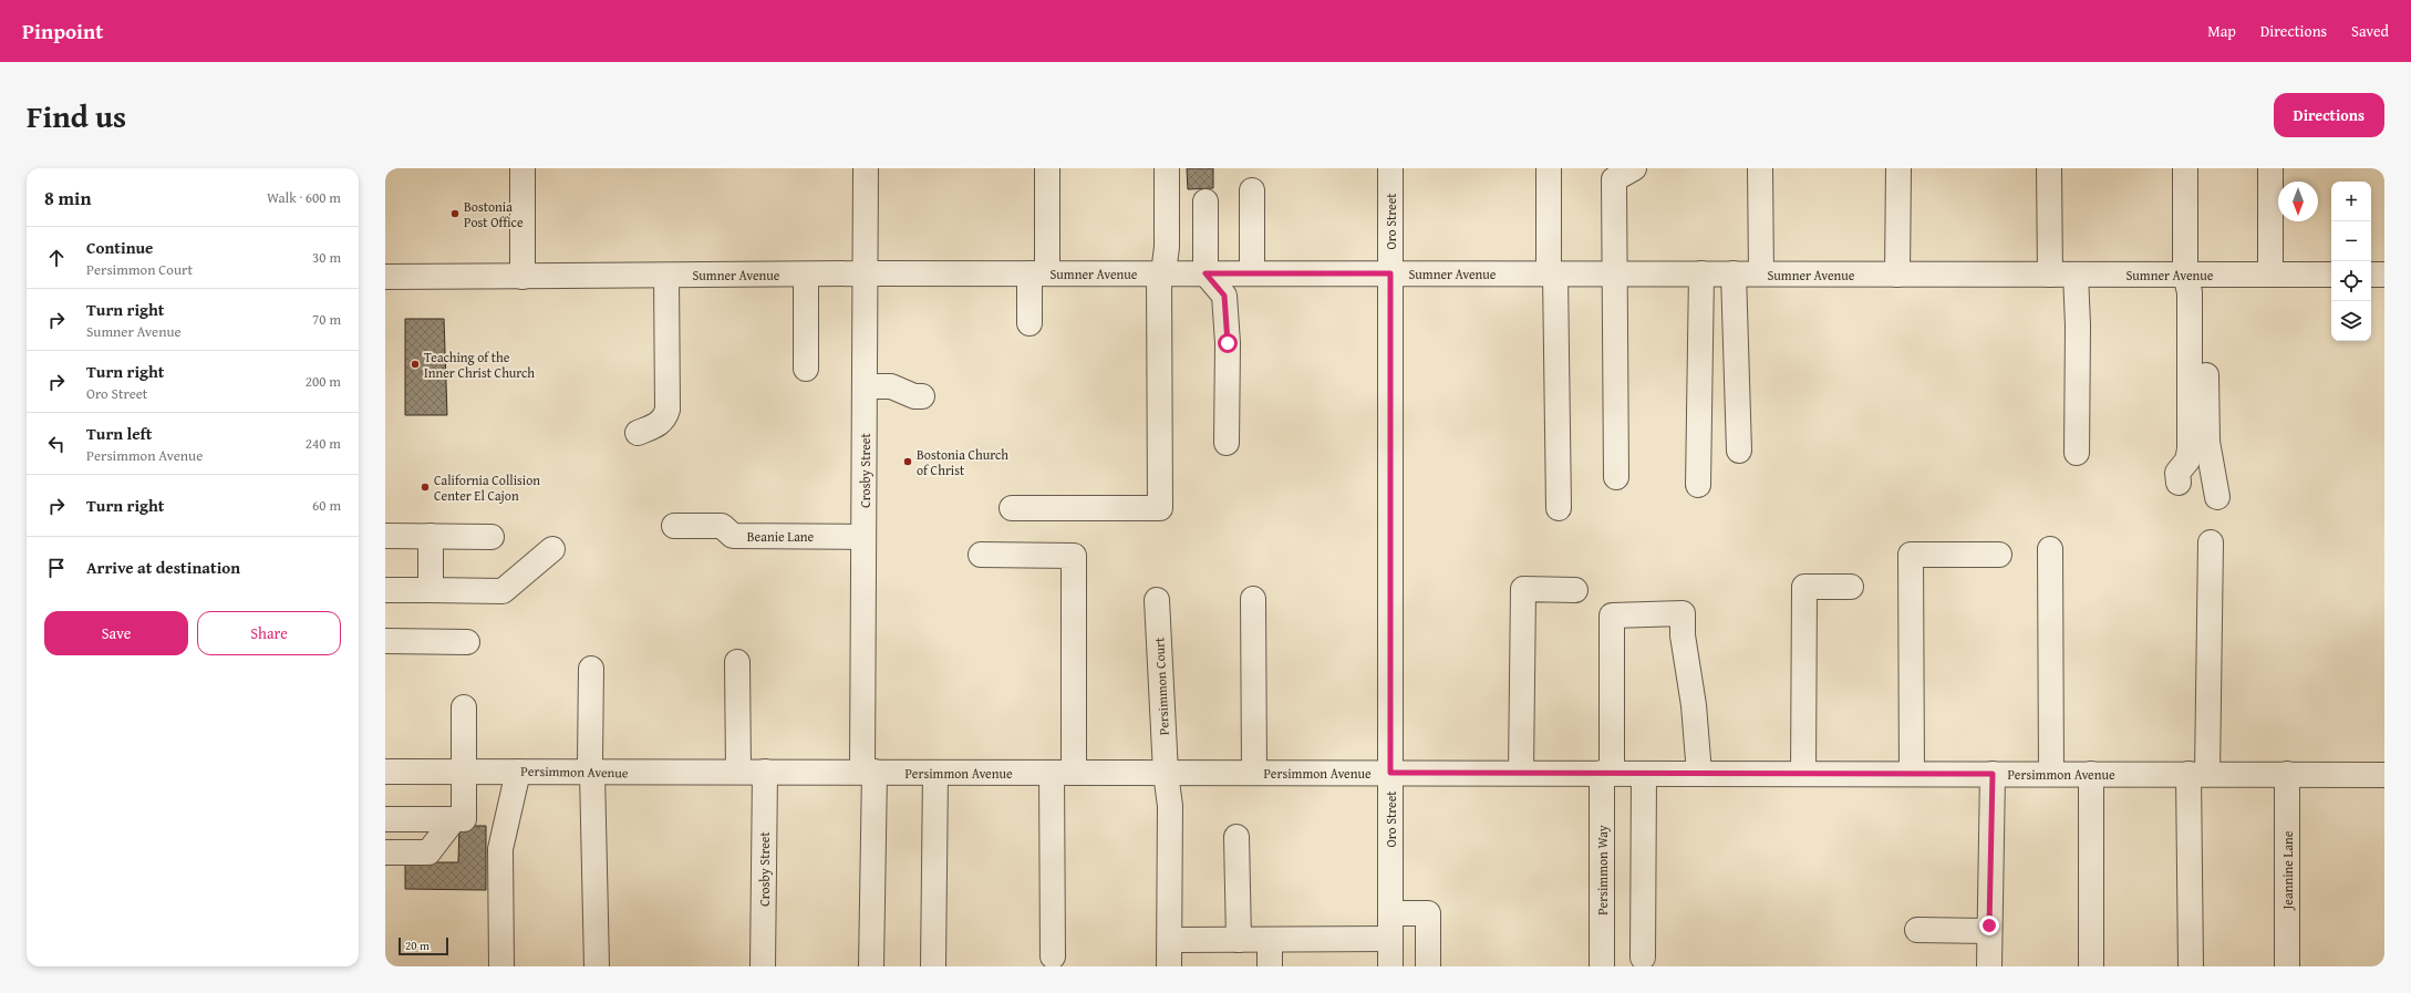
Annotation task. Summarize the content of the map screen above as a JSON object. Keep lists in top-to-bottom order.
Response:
{
  "streets": {
    "street": [
      "Oro Street",
      "Sumner Avenue",
      "Crosby Street",
      "Beanie Lane",
      "Persimmon Court",
      "Persimmon Avenue",
      "Persimmon Way",
      "Jeannine Lane"
    ]
  },
  "crossings": [
    ["Oro Street", "Sumner Avenue"],
    ["Oro Street", "Persimmon Avenue"],
    ["Sumner Avenue", "Crosby Street"],
    ["Crosby Street", "Beanie Lane"],
    ["Crosby Street", "Persimmon Avenue"],
    ["Persimmon Court", "Persimmon Avenue"],
    ["Persimmon Avenue", "Persimmon Way"],
    ["Persimmon Avenue", "Jeannine Lane"]
  ],
  "places": [
    "Bostonia Post Office",
    "Teaching of the Inner Christ Church",
    "Bostonia Church of Christ",
    "California Collision Center El Cajon"
  ],
  "scale_bar": "20 m",
  "north": "bottom",
  "page": {
    "header": "Pinpoint",
    "nav": ["Map", "Directions", "Saved"],
    "title": "Find us",
    "buttons": [
      "Directions",
      ["Save", "Share"]
    ],
    "heading": ["8 min", "Walk · 600 m"],
    "map_buttons": ["+", "−"],
    "list": [
      ["Continue", "Persimmon Court", "30 m"],
      ["Turn right", "Sumner Avenue", "70 m"],
      ["Turn right", "Oro Street", "200 m"],
      ["Turn left", "Persimmon Avenue", "240 m"],
      ["Turn right", "60 m"],
      "Arrive at destination"
    ],
    "scale": "20 m"
  }
}
